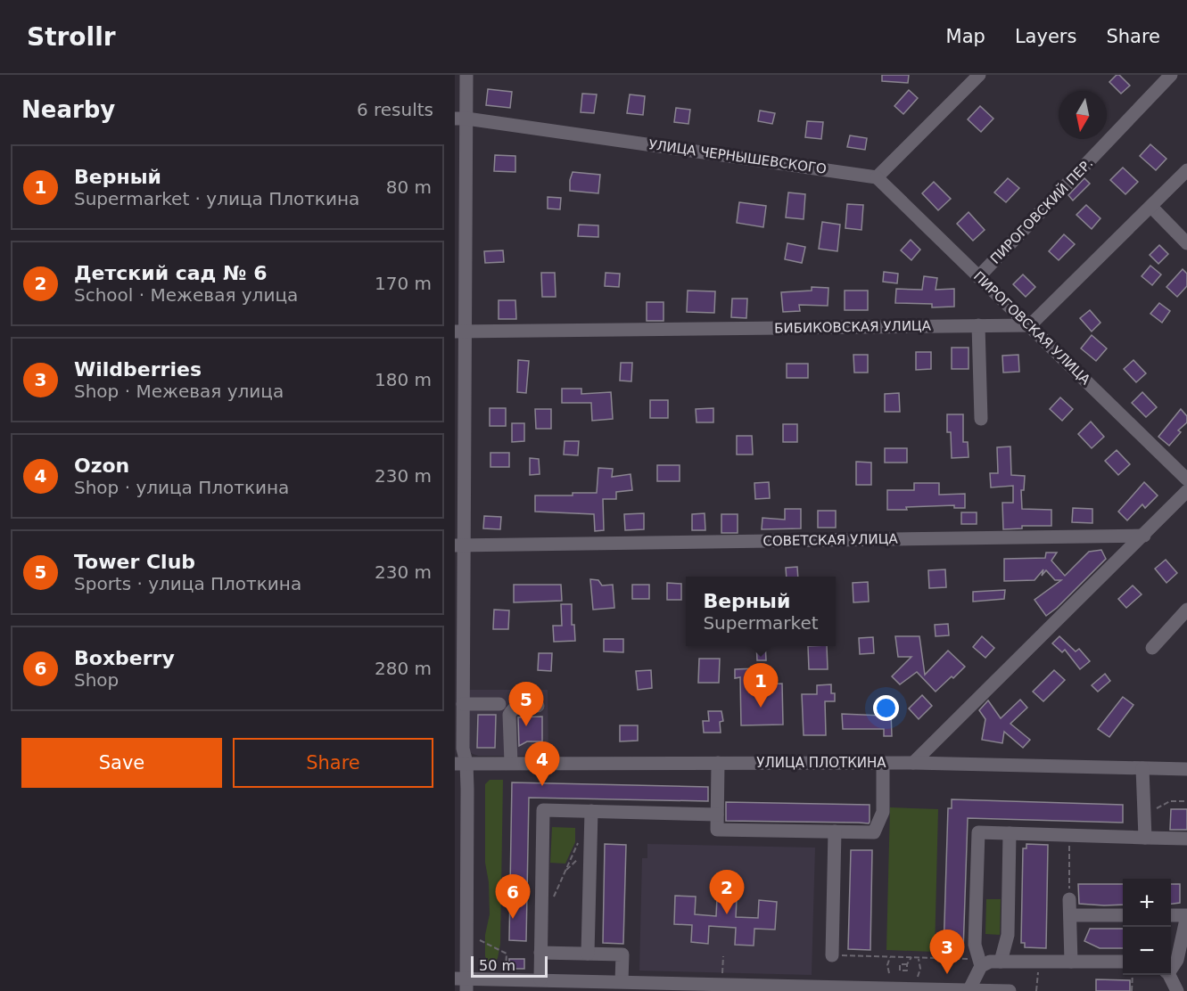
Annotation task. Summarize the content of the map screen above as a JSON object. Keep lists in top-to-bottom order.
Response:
{
  "streets": {
    "street": [
      "УЛИЦА ЧЕРНЫШЕВСКОГО",
      "ПИРОГОВСКИЙ ПЕР.",
      "БИБИКОВСКАЯ УЛИЦА",
      "ПИРОГОВСКАЯ УЛИЦА",
      "СОВЕТСКАЯ УЛИЦА",
      "УЛИЦА ПЛОТКИНА"
    ]
  },
  "crossings": [
    ["УЛИЦА ЧЕРНЫШЕВСКОГО", "ПИРОГОВСКАЯ УЛИЦА"],
    ["ПИРОГОВСКИЙ ПЕР.", "ПИРОГОВСКАЯ УЛИЦА"],
    ["БИБИКОВСКАЯ УЛИЦА", "ПИРОГОВСКАЯ УЛИЦА"]
  ],
  "scale_bar": "50 m",
  "north": "bottom",
  "page": {
    "header": "Strollr",
    "nav": ["Map", "Layers", "Share"],
    "heading": ["Nearby", "6 results"],
    "list": [
      {
        "mark": "1",
        "name": "Верный",
        "note": "Supermarket · улица Плоткина",
        "value": "80 m"
      },
      {
        "mark": "2",
        "name": "Детский сад № 6",
        "note": "School · Межевая улица",
        "value": "170 m"
      },
      {
        "mark": "3",
        "name": "Wildberries",
        "note": "Shop · Межевая улица",
        "value": "180 m"
      },
      {
        "mark": "4",
        "name": "Ozon",
        "note": "Shop · улица Плоткина",
        "value": "230 m"
      },
      {
        "mark": "5",
        "name": "Tower Club",
        "note": "Sports · улица Плоткина",
        "value": "230 m"
      },
      {
        "mark": "6",
        "name": "Boxberry",
        "note": "Shop",
        "value": "280 m"
      }
    ],
    "popup": ["Верный", "Supermarket"],
    "pins": [
      "1",
      "5",
      "4",
      "2",
      "6",
      "3"
    ],
    "buttons": ["Save", "Share"],
    "map_buttons": ["+", "−"],
    "scale": "50 m"
  }
}
